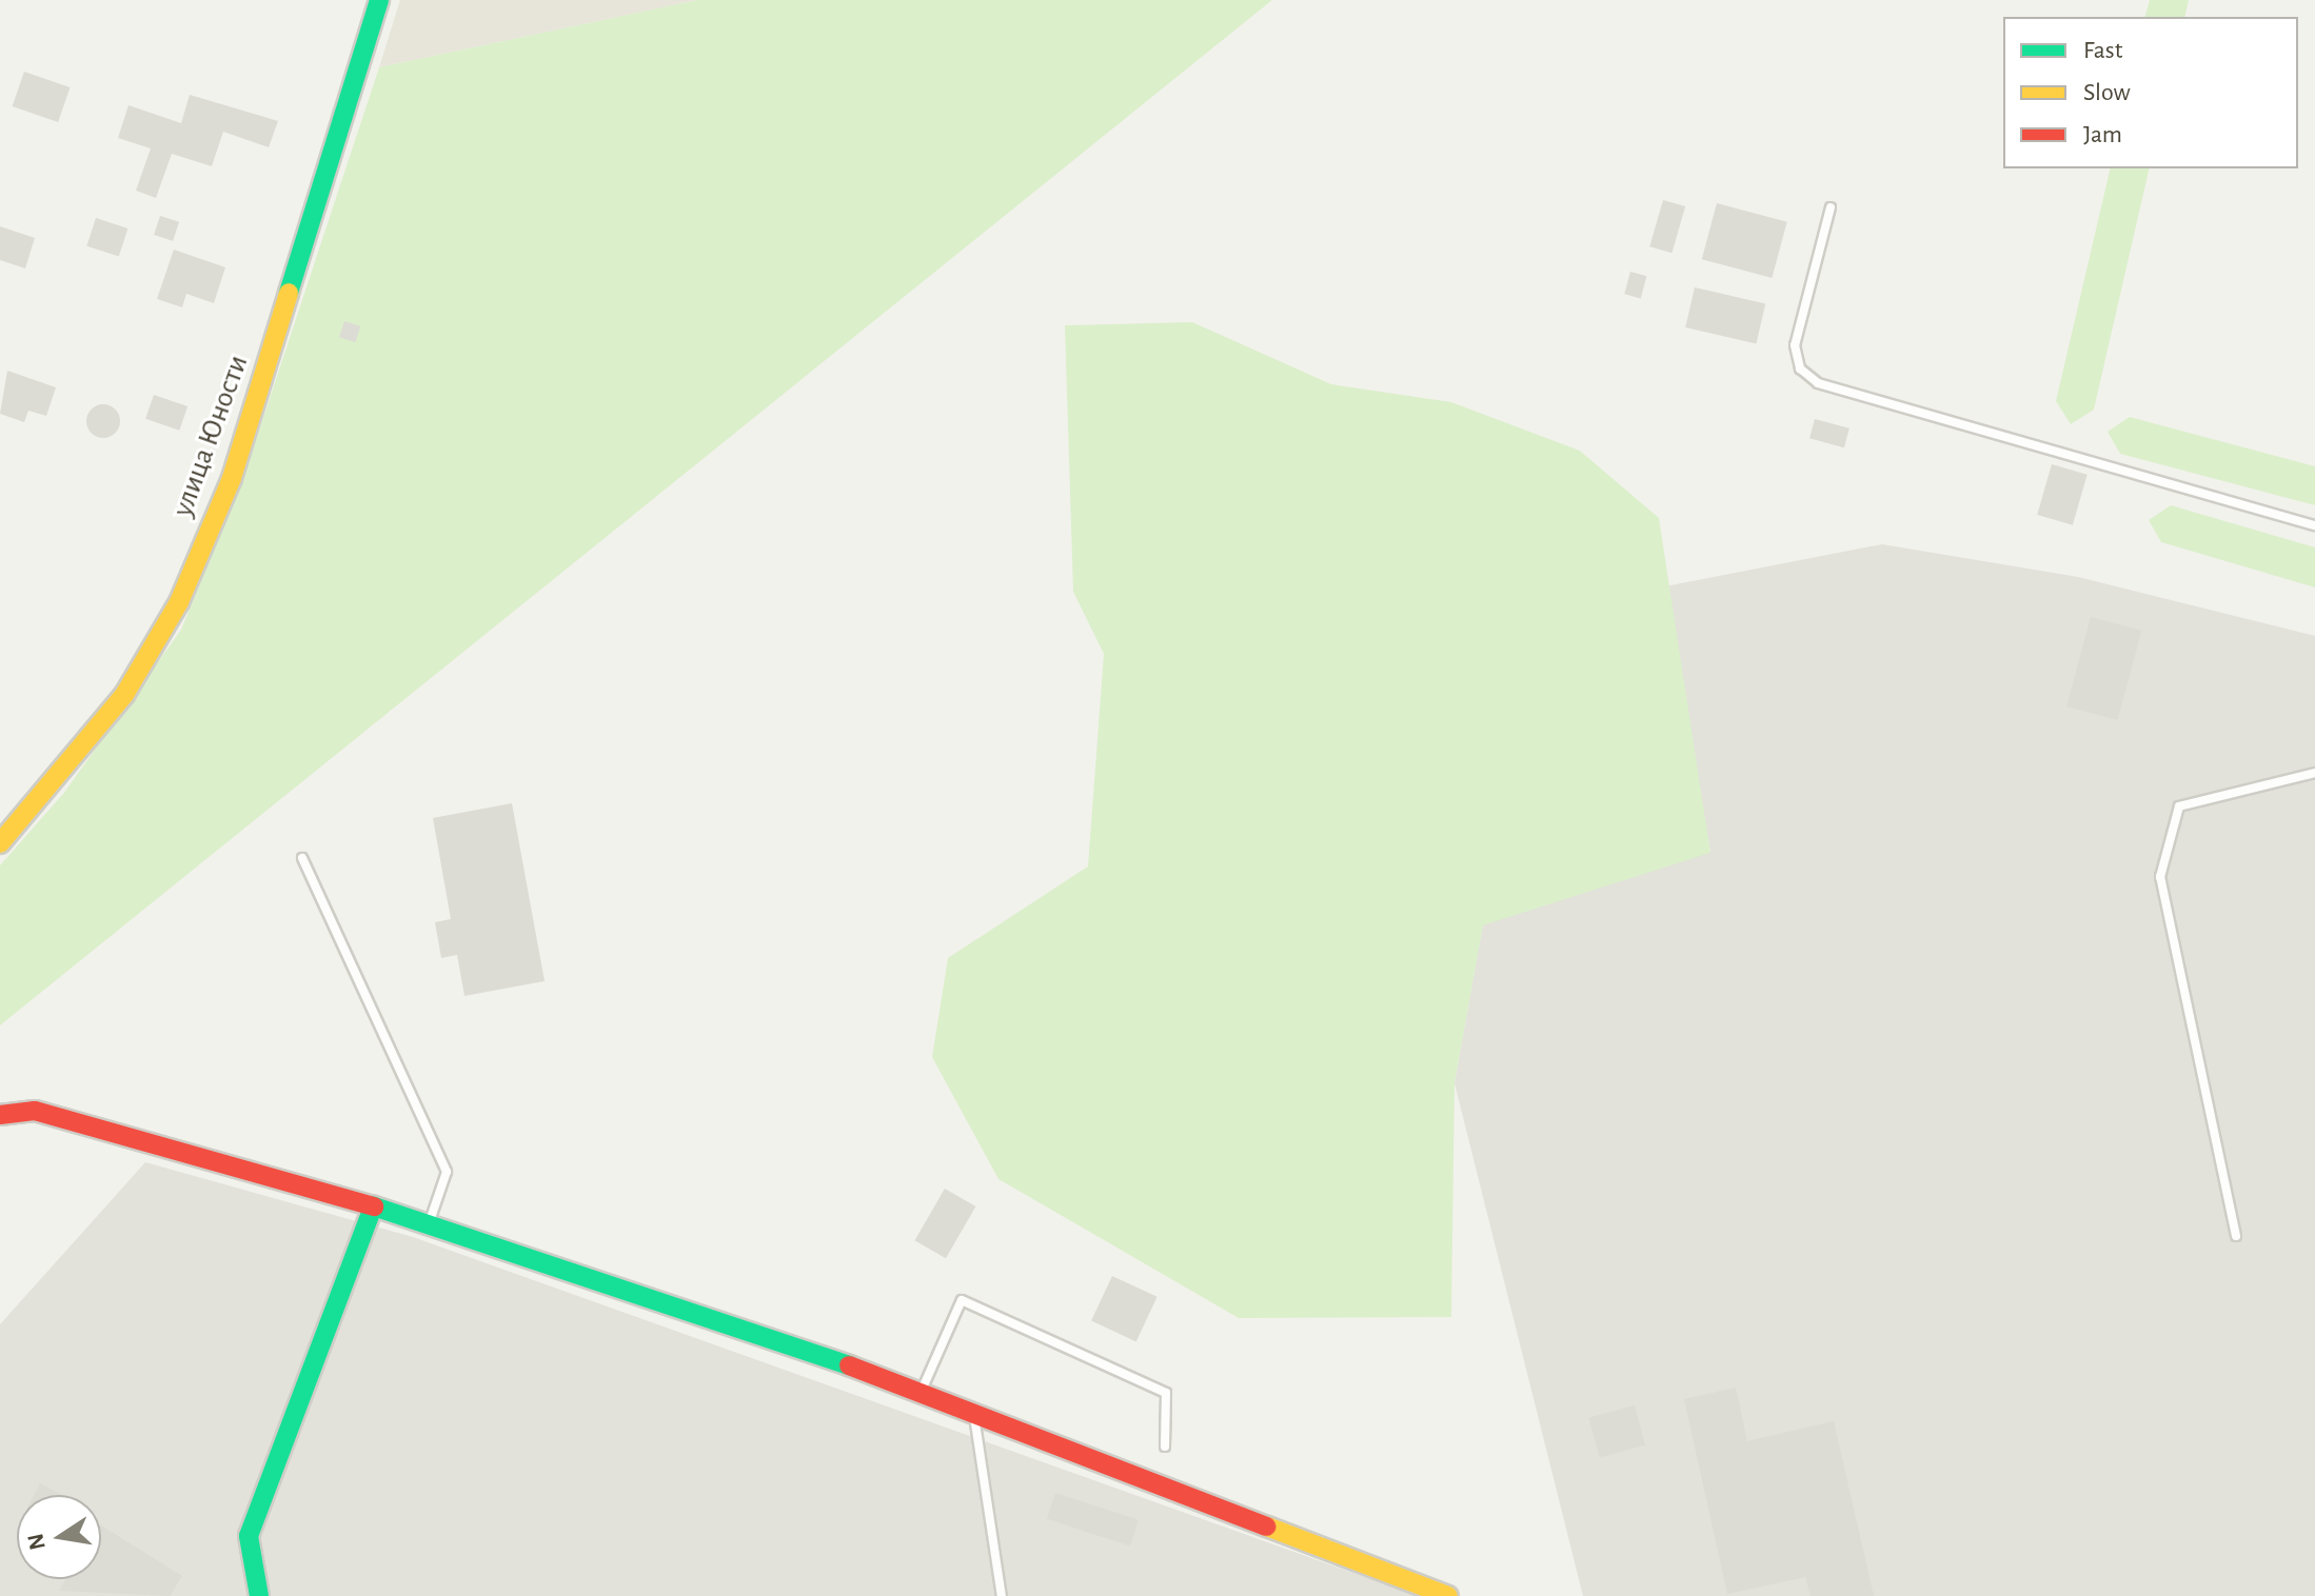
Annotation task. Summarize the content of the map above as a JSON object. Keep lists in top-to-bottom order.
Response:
{
  "streets": {
    "street": ["улица Юности"]
  },
  "legend": ["Fast", "Slow", "Jam"],
  "north": "left"
}
